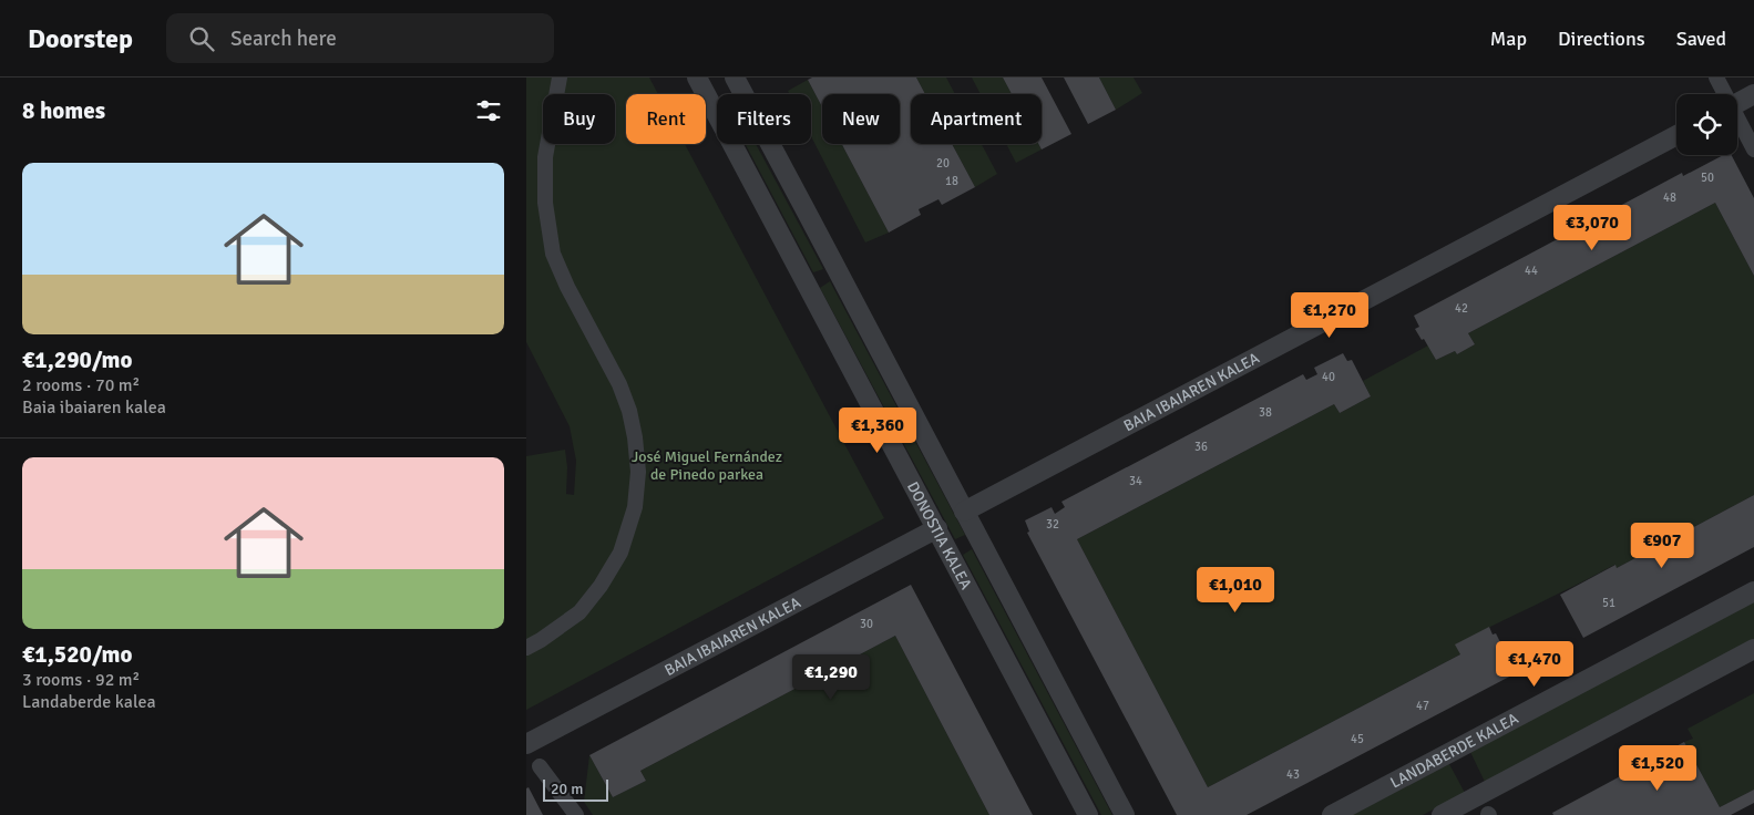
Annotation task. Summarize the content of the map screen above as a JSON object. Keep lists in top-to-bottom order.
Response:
{
  "streets": {
    "street": ["BAIA IBAIAREN KALEA", "DONOSTIA KALEA", "LANDABERDE KALEA"]
  },
  "crossings": [
    ["BAIA IBAIAREN KALEA", "DONOSTIA KALEA"]
  ],
  "parks": ["José Miguel Fernández de Pinedo parkea"],
  "house_numbers": [
    "20",
    "50",
    "18",
    "48",
    "44",
    "42",
    "40",
    "38",
    "36",
    "34",
    "32",
    "51",
    "30",
    "47",
    "45",
    "43"
  ],
  "scale_bar": "20 m",
  "page": {
    "header": "Doorstep",
    "search": "Search here",
    "nav": ["Map", "Directions", "Saved"],
    "heading": "8 homes",
    "chip": [
      "Buy",
      "Rent",
      "Filters",
      "New",
      "Apartment"
    ],
    "list": [
      {
        "name": "€1,290/mo",
        "note": "2 rooms · 70 m² · Baia ibaiaren kalea"
      },
      {
        "name": "€1,520/mo",
        "note": "3 rooms · 92 m² · Landaberde kalea"
      }
    ],
    "price": [
      "€3,070",
      "€1,270",
      "€1,360",
      "€907",
      "€1,010",
      "€1,470",
      "€1,290",
      "€1,520"
    ],
    "scale": "20 m"
  }
}
